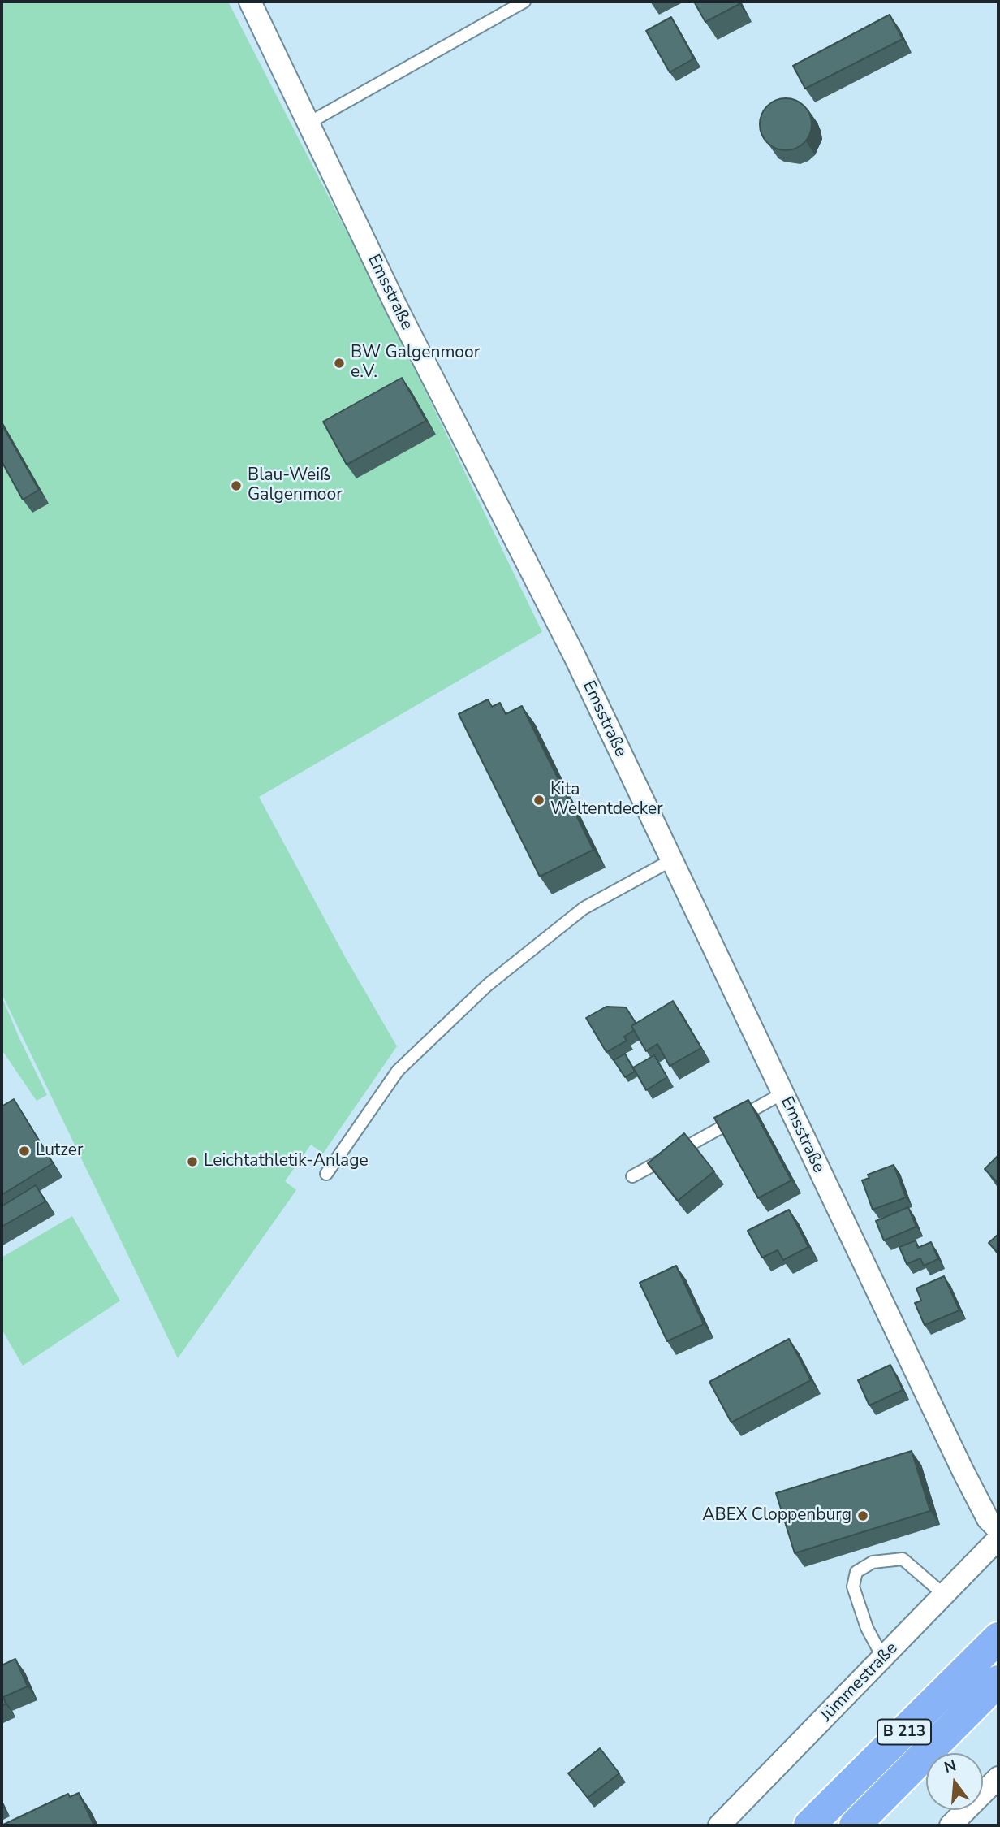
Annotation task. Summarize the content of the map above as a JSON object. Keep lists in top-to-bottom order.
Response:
{
  "streets": {
    "highway": ["B 213"],
    "street": ["Emsstraße", "Jümmestraße"]
  },
  "places": [
    "BW Galgenmoor e.V.",
    "Blau-Weiß Galgenmoor",
    "Kita Weltentdecker",
    "Lutzer",
    "Leichtathletik-Anlage",
    "ABEX Cloppenburg"
  ],
  "north": "top"
}
